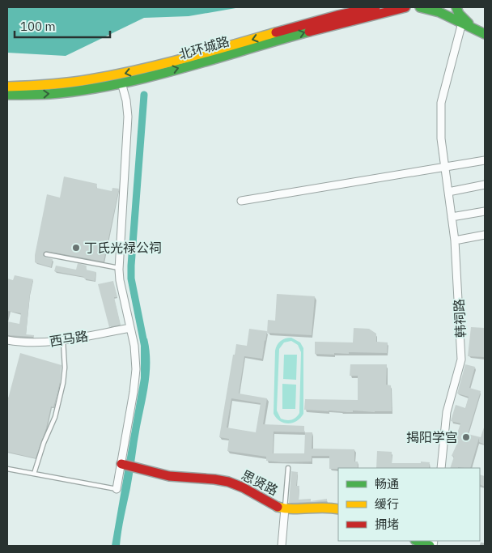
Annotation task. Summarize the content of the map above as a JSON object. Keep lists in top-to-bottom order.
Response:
{
  "streets": {
    "main road": ["北环城路", "思贤路"],
    "street": ["韩祠路", "西马路"]
  },
  "places": ["丁氏光禄公祠", "揭阳学宫"],
  "legend": ["畅通", "缓行", "拥堵"],
  "scale_bar": "100 m"
}
